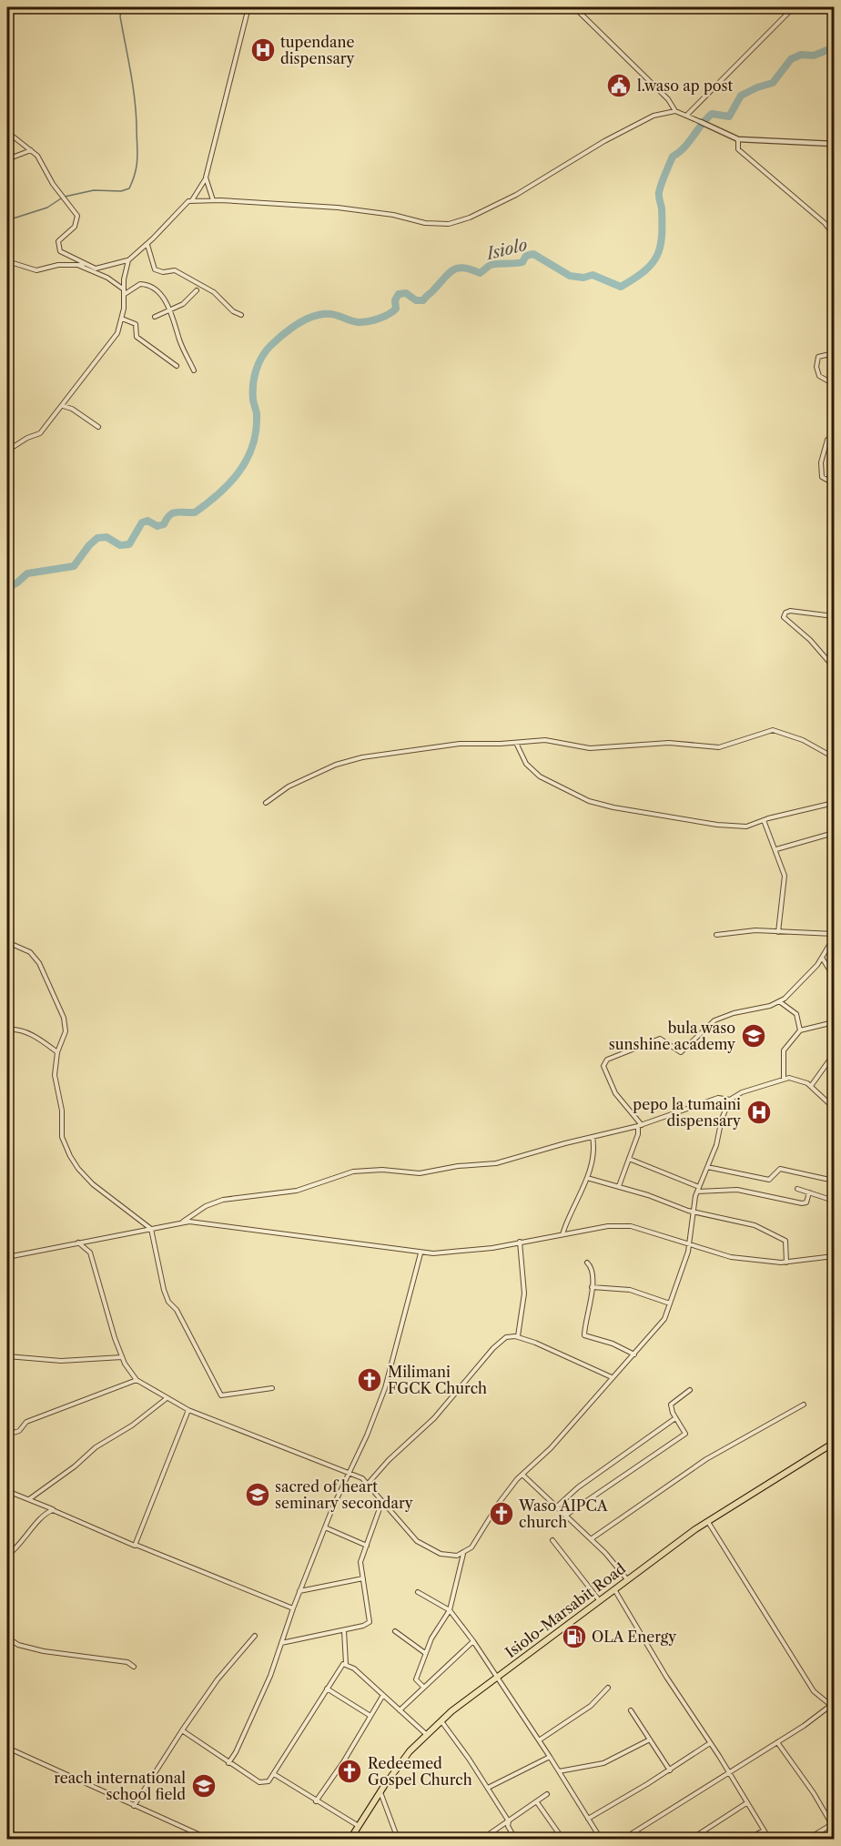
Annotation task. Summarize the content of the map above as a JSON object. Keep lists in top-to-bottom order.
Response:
{
  "streets": {
    "highway": ["Isiolo-Marsabit Road"]
  },
  "water": ["Isiolo"],
  "places": {
    "hospital": ["tupendane dispensary", "pepo la tumaini dispensary"],
    "public building": ["l.waso ap post"],
    "school or university": ["bula waso sunshine academy", "sacred of heart seminary secondary", "reach international school field"],
    "church": ["Milimani FGCK Church", "Waso AIPCA church", "Redeemed Gospel Church"],
    "fuel station": ["OLA Energy"]
  }
}
